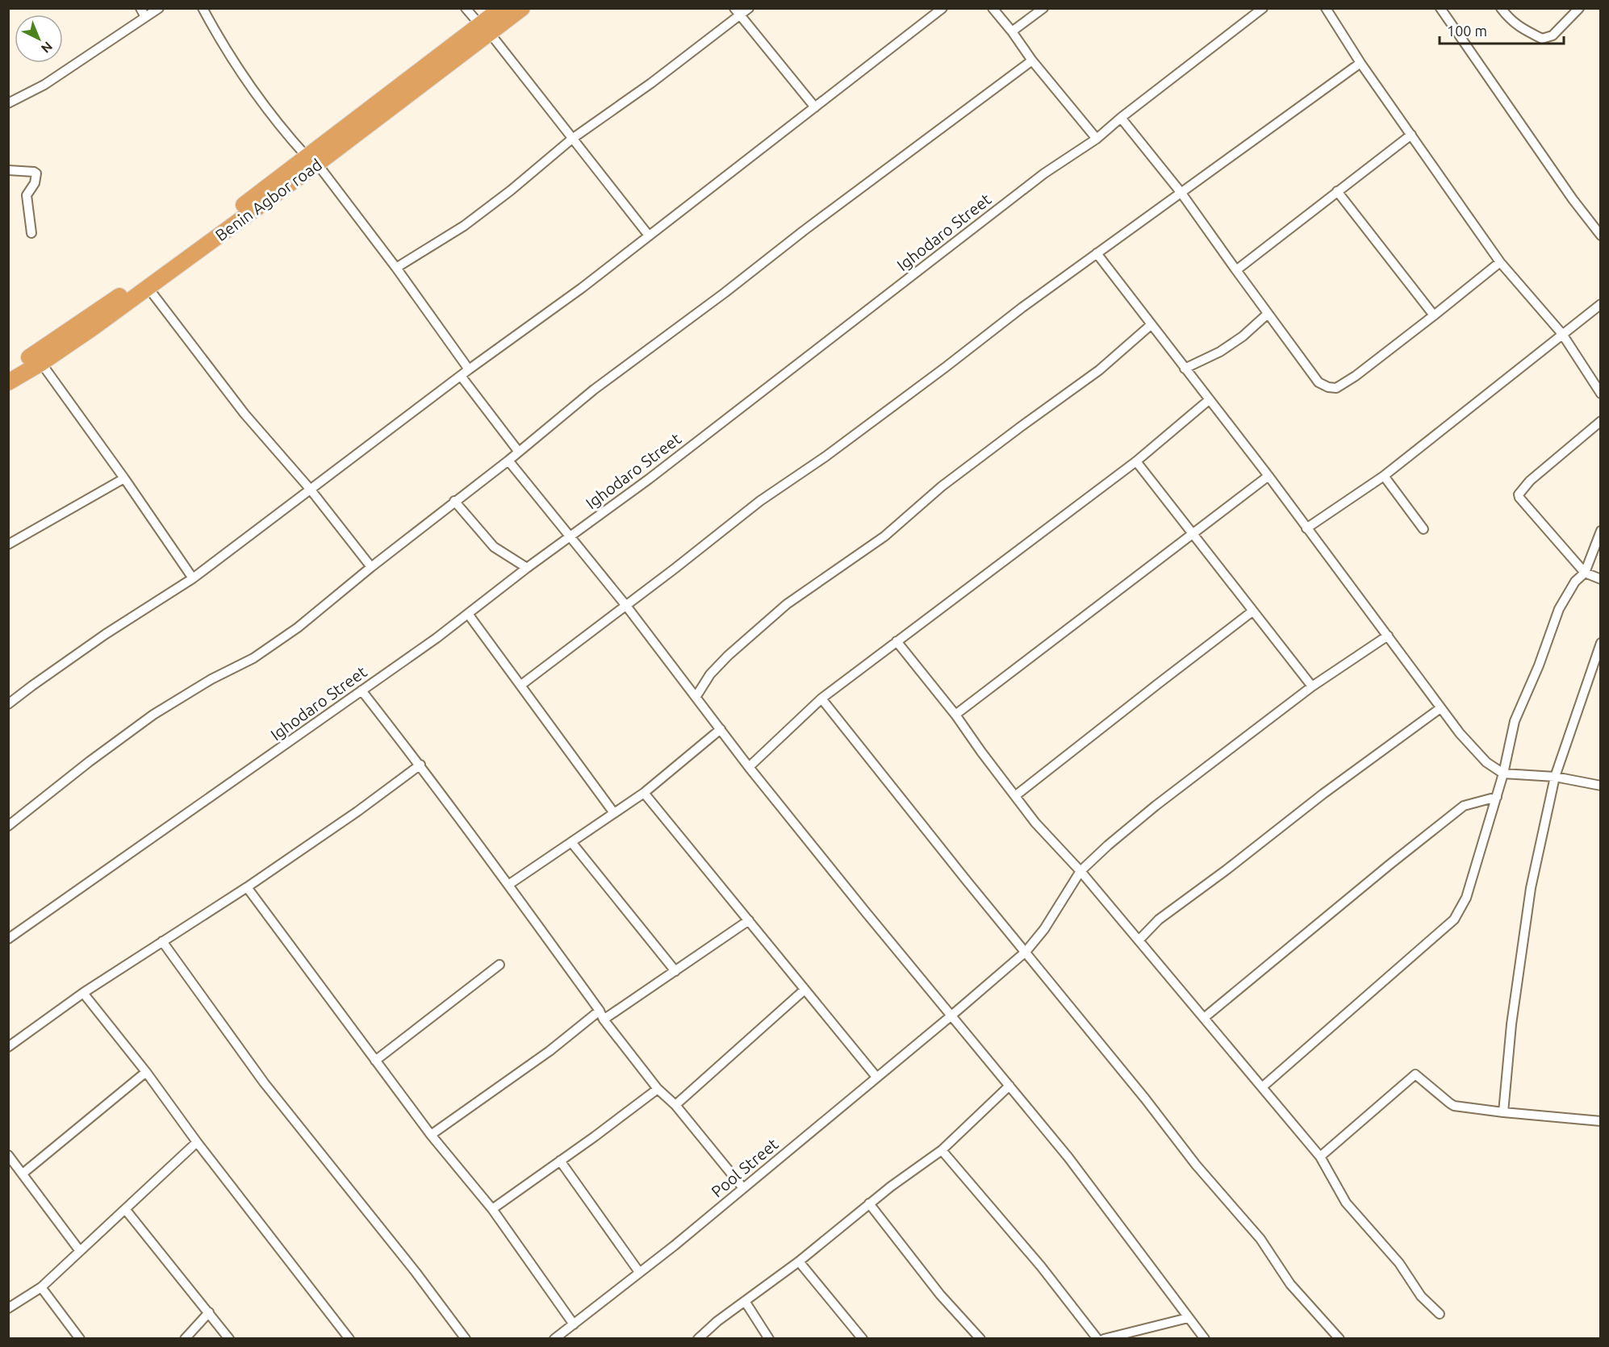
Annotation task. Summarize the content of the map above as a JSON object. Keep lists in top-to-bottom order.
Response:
{
  "streets": {
    "highway": ["Benin Agbor road"],
    "street": ["Ighodaro Street", "Pool Street"]
  },
  "scale_bar": "100 m",
  "north": "bottom right"
}
